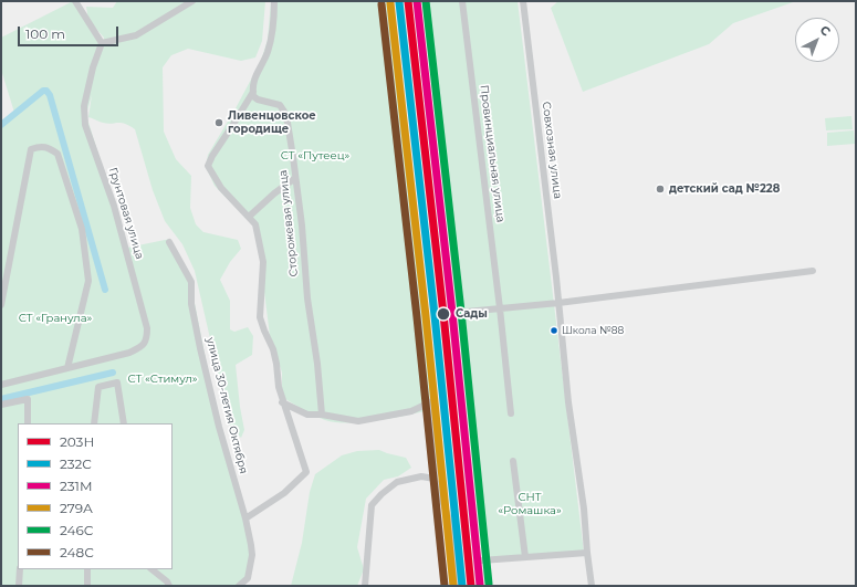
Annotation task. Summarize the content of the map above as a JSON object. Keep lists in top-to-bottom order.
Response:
{
  "streets": {
    "street": [
      "Совхозная улица",
      "Провинциальная улица",
      "Грунтовая улица",
      "Сторожевая улица",
      "улица 30-летия Октября"
    ]
  },
  "parks": [
    "СТ «Путеец»",
    "СТ «Гранула»",
    "СТ «Стимул»",
    "СНТ «Ромашка»"
  ],
  "places": [
    "Ливенцовское городище",
    "детский сад №228",
    "Сады",
    "Школа №88"
  ],
  "lines": [
    "transit line 203Н",
    "transit line 231М",
    "transit line 246С",
    "transit line 232C",
    "transit line 279А",
    "transit line 248С"
  ],
  "legend": [
    "203Н",
    "232C",
    "231М",
    "279А",
    "246С",
    "248С"
  ],
  "scale_bar": "100 m",
  "north": "top right"
}
